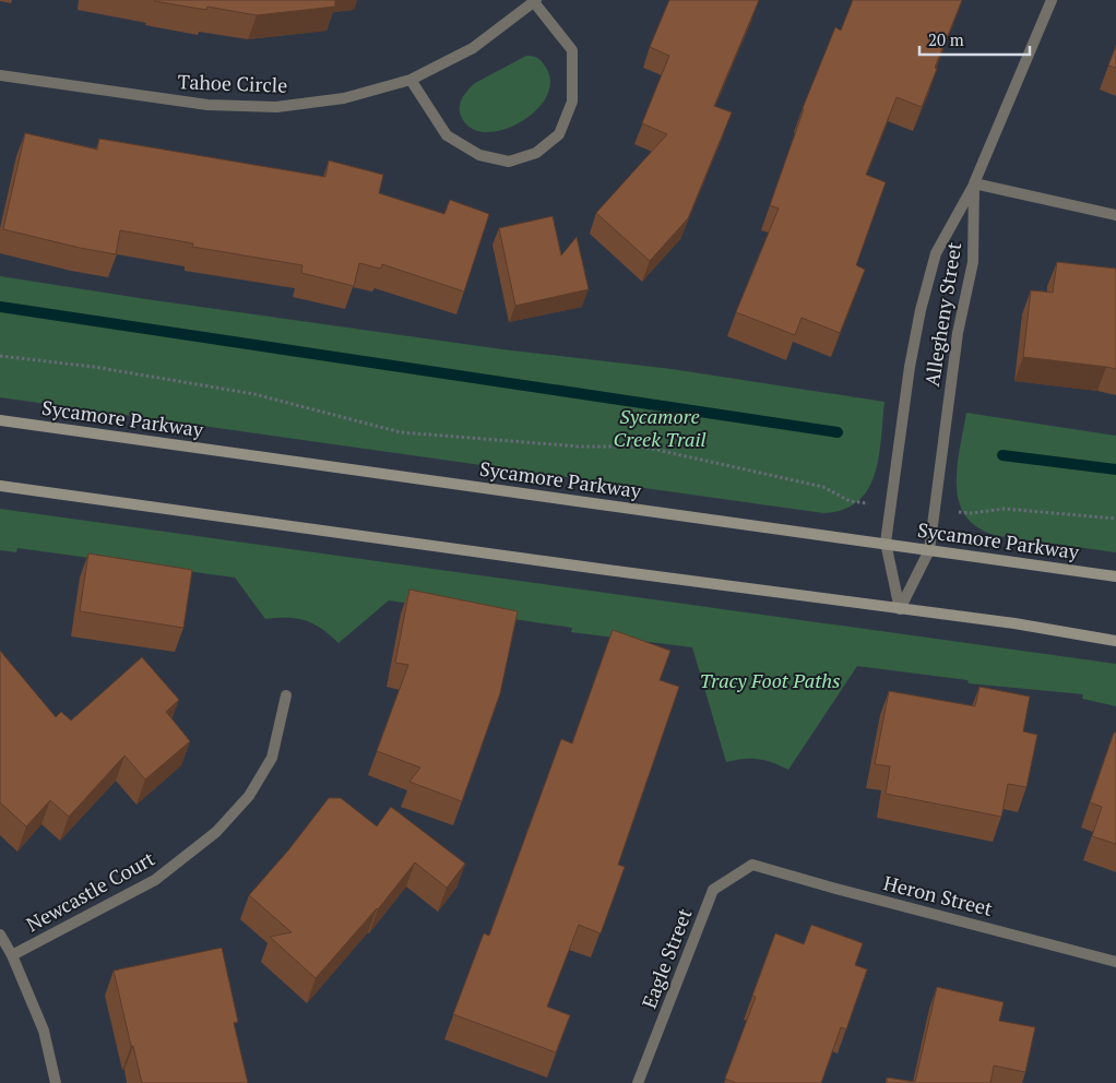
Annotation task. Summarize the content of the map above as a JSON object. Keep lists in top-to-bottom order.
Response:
{
  "streets": {
    "main road": ["Sycamore Parkway"],
    "street": [
      "Tahoe Circle",
      "Allegheny Street",
      "Newcastle Court",
      "Heron Street",
      "Eagle Street"
    ]
  },
  "crossings": [
    ["Allegheny Street", "Sycamore Parkway"],
    ["Heron Street", "Eagle Street"]
  ],
  "parks": ["Sycamore Creek Trail", "Tracy Foot Paths"],
  "scale_bar": "20 m"
}
